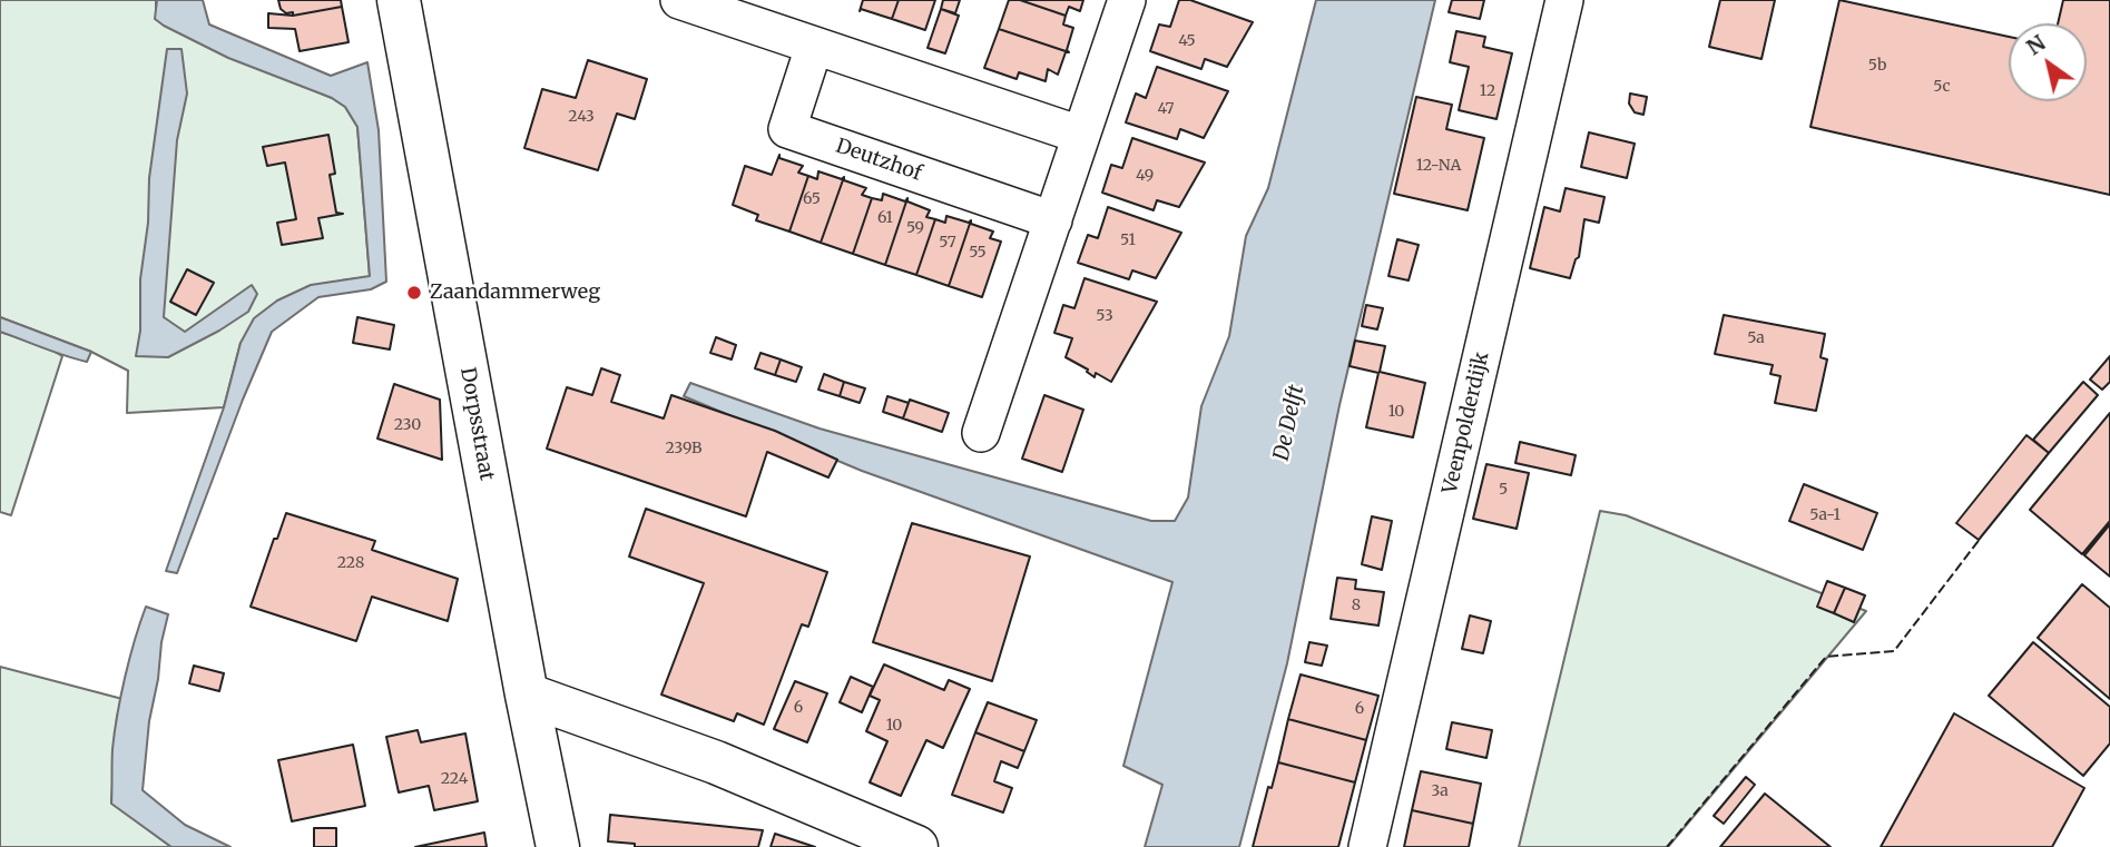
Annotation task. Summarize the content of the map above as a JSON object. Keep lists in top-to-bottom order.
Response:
{
  "streets": {
    "street": ["Deutzhof", "Veenpolderdijk", "Dorpsstraat"]
  },
  "water": ["De Delft"],
  "places": ["Zaandammerweg"],
  "house_numbers": [
    "45",
    "5b",
    "5c",
    "12",
    "47",
    "243",
    "12-NA",
    "49",
    "65",
    "61",
    "59",
    "51",
    "57",
    "55",
    "53",
    "5a",
    "10",
    "230",
    "239B",
    "5",
    "5a-1",
    "228",
    "8",
    "6",
    "6",
    "10",
    "224",
    "3a"
  ],
  "north": "top left"
}
